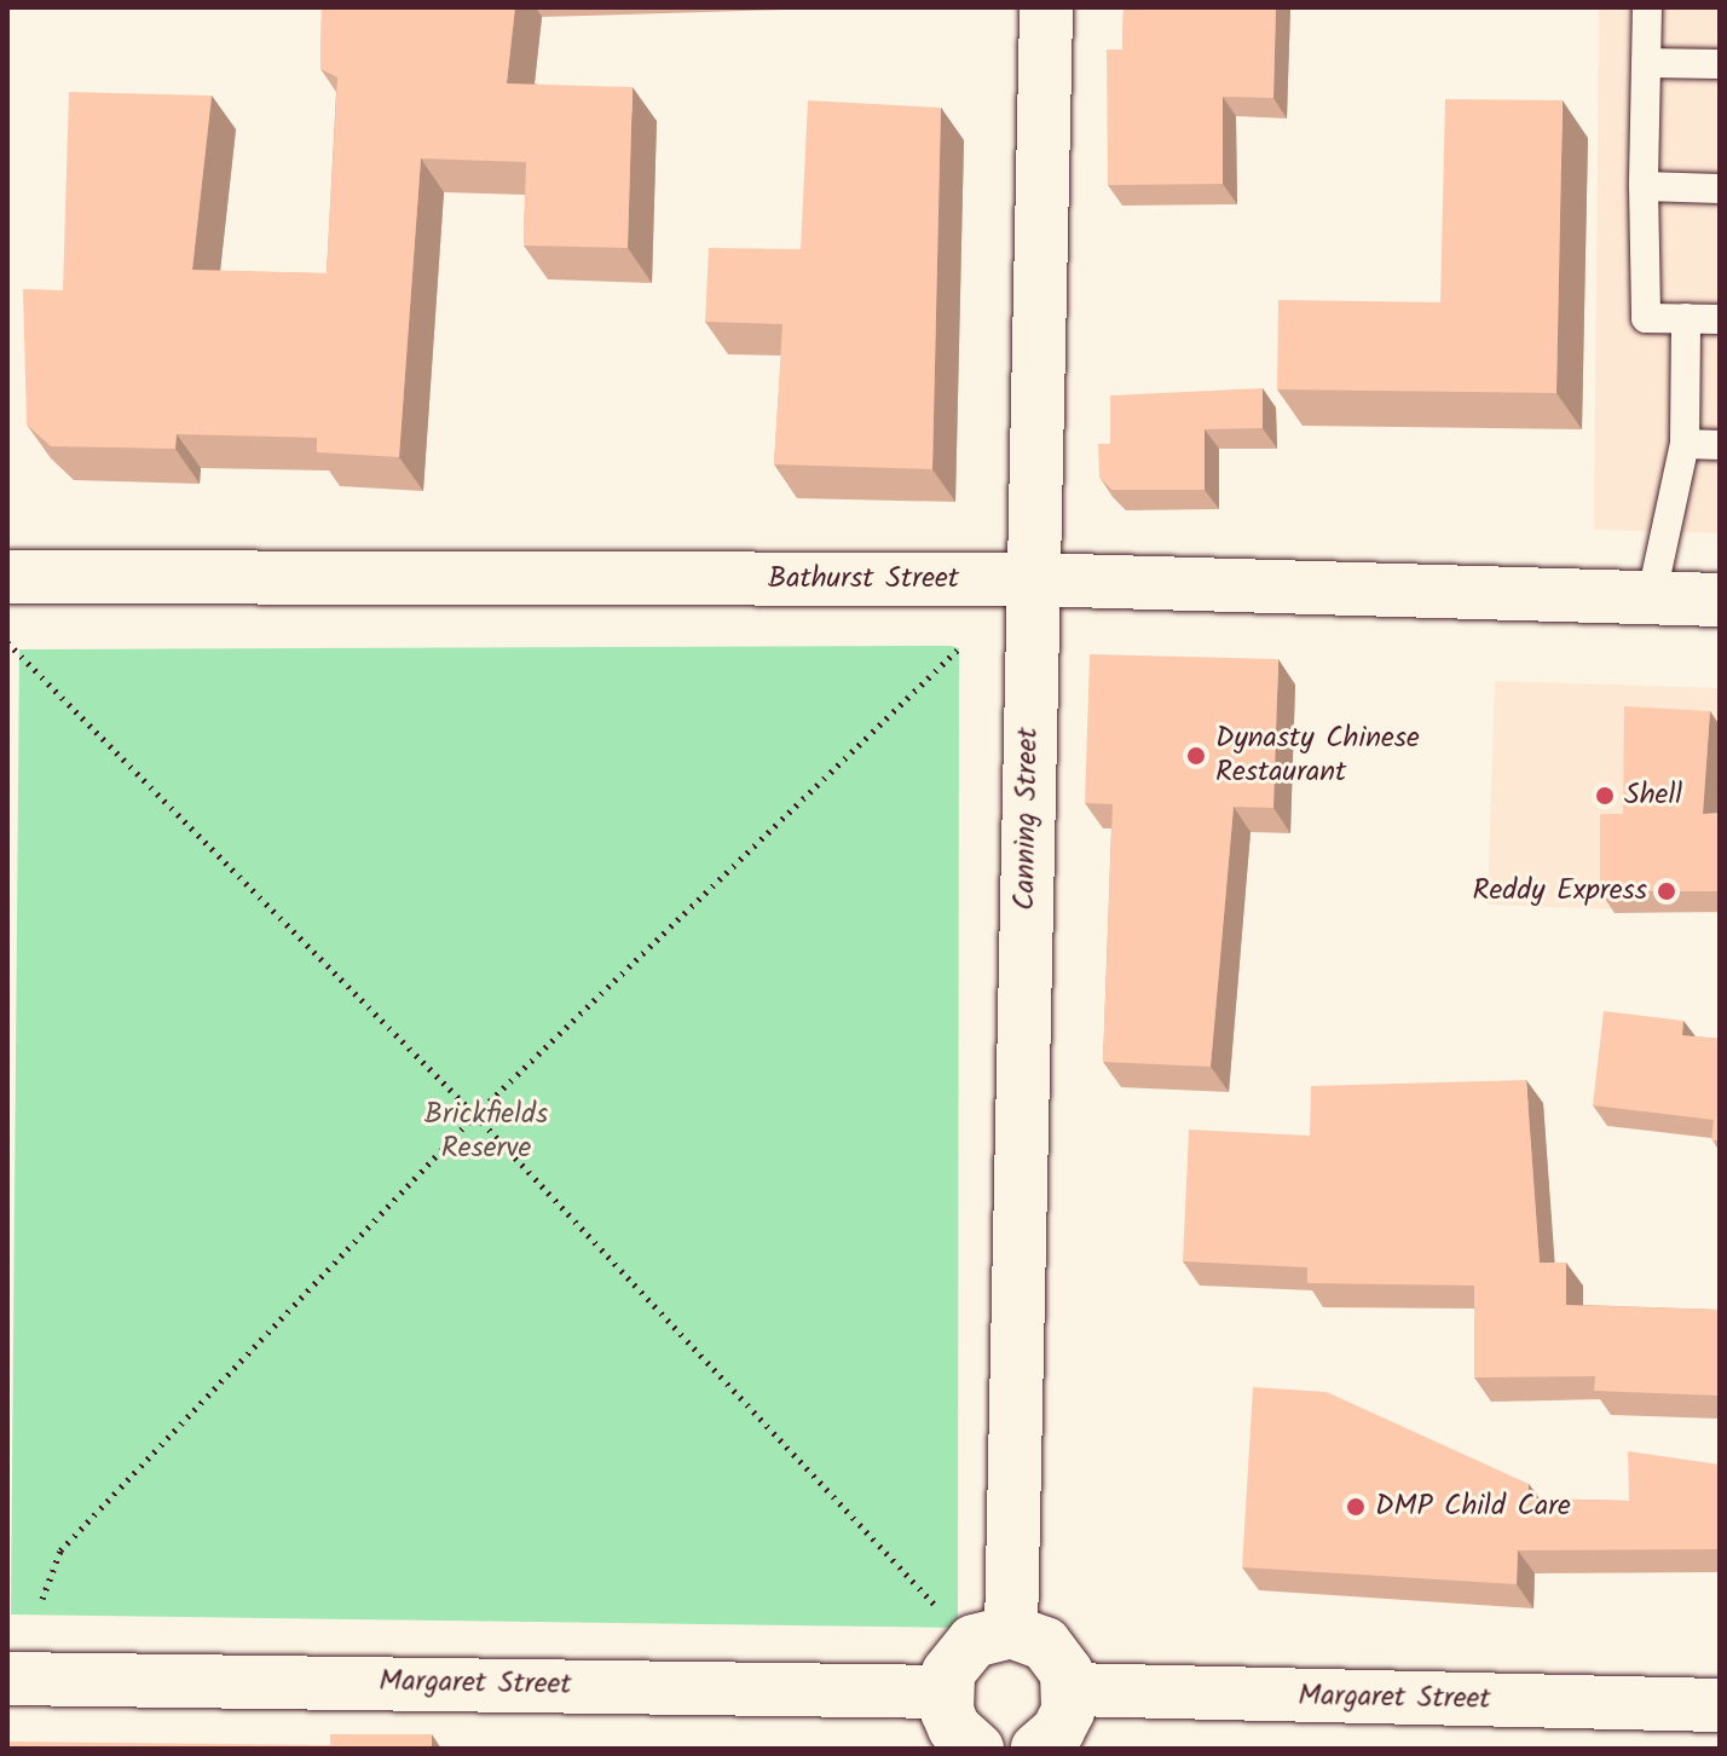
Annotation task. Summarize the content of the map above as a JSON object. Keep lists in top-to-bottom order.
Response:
{
  "streets": {
    "main road": ["Bathurst Street", "Canning Street", "Margaret Street"]
  },
  "crossings": [
    ["Bathurst Street", "Canning Street"]
  ],
  "parks": ["Brickfields Reserve"],
  "places": [
    "Dynasty Chinese Restaurant",
    "Shell",
    "Reddy Express",
    "DMP Child Care"
  ]
}
